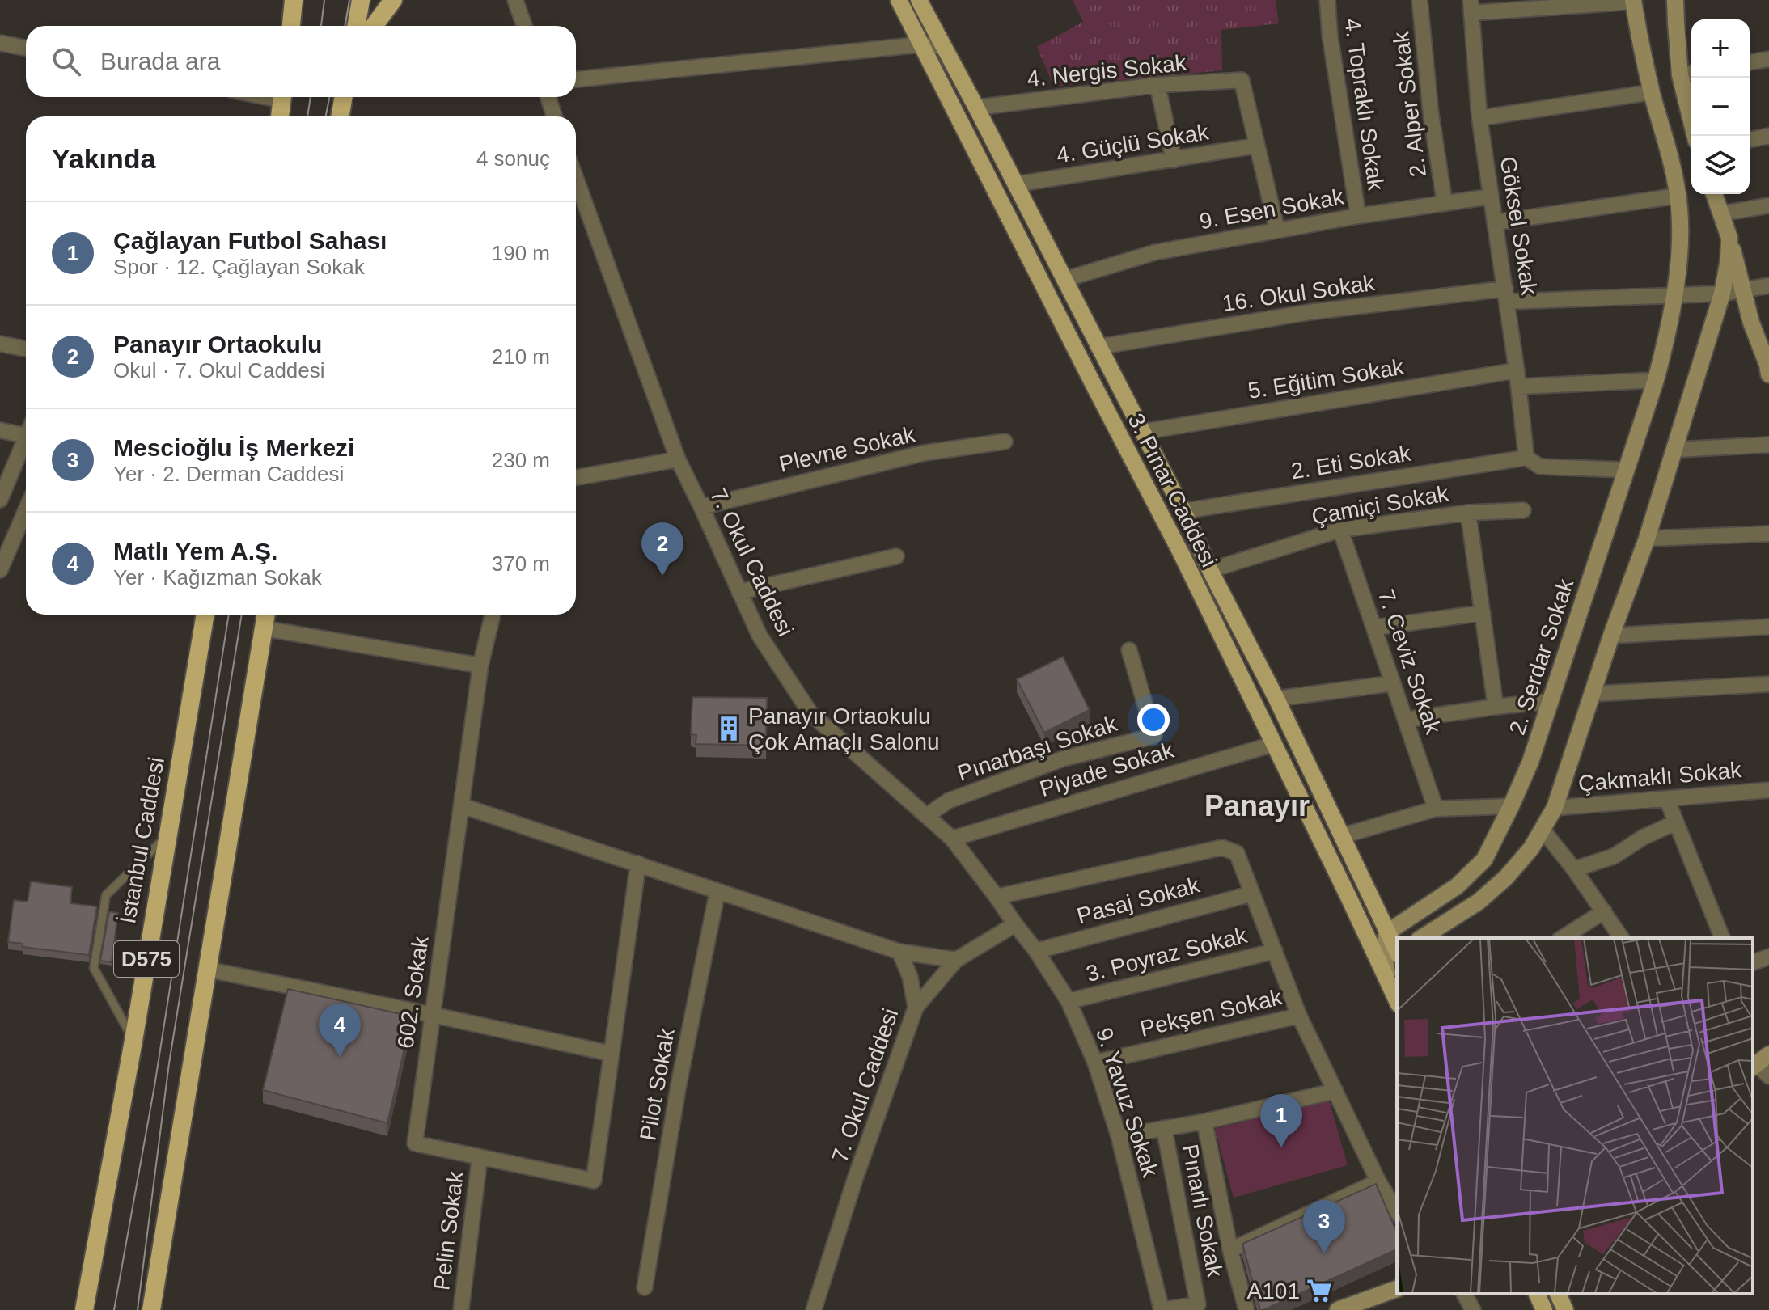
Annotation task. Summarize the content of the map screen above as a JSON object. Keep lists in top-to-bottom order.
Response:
{
  "streets": {
    "highway": ["İstanbul Caddesi", "D575"],
    "main road": ["3. Pınar Caddesi", "2. Serdar Sokak"],
    "street": [
      "4. Nergis Sokak",
      "4. Topraklı Sokak",
      "2. Alper Sokak",
      "4. Güçlü Sokak",
      "9. Esen Sokak",
      "Göksel Sokak",
      "16. Okul Sokak",
      "5. Eğitim Sokak",
      "Plevne Sokak",
      "2. Eti Sokak",
      "Çamiçi Sokak",
      "7. Okul Caddesi",
      "7. Ceviz Sokak",
      "Pınarbaşı Sokak",
      "Piyade Sokak",
      "Çakmaklı Sokak",
      "Pasaj Sokak",
      "3. Poyraz Sokak",
      "602. Sokak",
      "Pekşen Sokak",
      "Pilot Sokak",
      "9. Yavuz Sokak",
      "Pınarlı Sokak",
      "Pelin Sokak"
    ]
  },
  "crossings": [
    ["4. Nergis Sokak", "4. Güçlü Sokak"],
    ["4. Topraklı Sokak", "9. Esen Sokak"],
    ["2. Alper Sokak", "9. Esen Sokak"],
    ["9. Esen Sokak", "Göksel Sokak"],
    ["Göksel Sokak", "16. Okul Sokak"],
    ["Göksel Sokak", "5. Eğitim Sokak"],
    ["Göksel Sokak", "2. Eti Sokak"],
    ["16. Okul Sokak", "2. Serdar Sokak"],
    ["Plevne Sokak", "7. Okul Caddesi"],
    ["3. Pınar Caddesi", "Piyade Sokak"],
    ["Çamiçi Sokak", "7. Ceviz Sokak"],
    ["7. Okul Caddesi", "Pınarbaşı Sokak"],
    ["7. Okul Caddesi", "Piyade Sokak"],
    ["7. Okul Caddesi", "9. Yavuz Sokak"],
    ["Pasaj Sokak", "9. Yavuz Sokak"],
    ["3. Poyraz Sokak", "9. Yavuz Sokak"],
    ["602. Sokak", "Pelin Sokak"],
    ["Pekşen Sokak", "9. Yavuz Sokak"],
    ["9. Yavuz Sokak", "Pınarlı Sokak"]
  ],
  "districts": ["Panayır"],
  "places": {
    "building": ["Panayır Ortaokulu Çok Amaçlı Salonu"],
    "supermarket": ["A101"]
  },
  "page": {
    "map_buttons": ["+", "−"],
    "search": "Burada ara",
    "heading": ["Yakında", "4 sonuç"],
    "list": [
      {
        "mark": "1",
        "name": "Çağlayan Futbol Sahası",
        "note": "Spor · 12. Çağlayan Sokak",
        "value": "190 m"
      },
      {
        "mark": "2",
        "name": "Panayır Ortaokulu",
        "note": "Okul · 7. Okul Caddesi",
        "value": "210 m"
      },
      {
        "mark": "3",
        "name": "Mescioğlu İş Merkezi",
        "note": "Yer · 2. Derman Caddesi",
        "value": "230 m"
      },
      {
        "mark": "4",
        "name": "Matlı Yem A.Ş.",
        "note": "Yer · Kağızman Sokak",
        "value": "370 m"
      }
    ],
    "pins": [
      "2",
      "4",
      "1",
      "3"
    ]
  }
}
